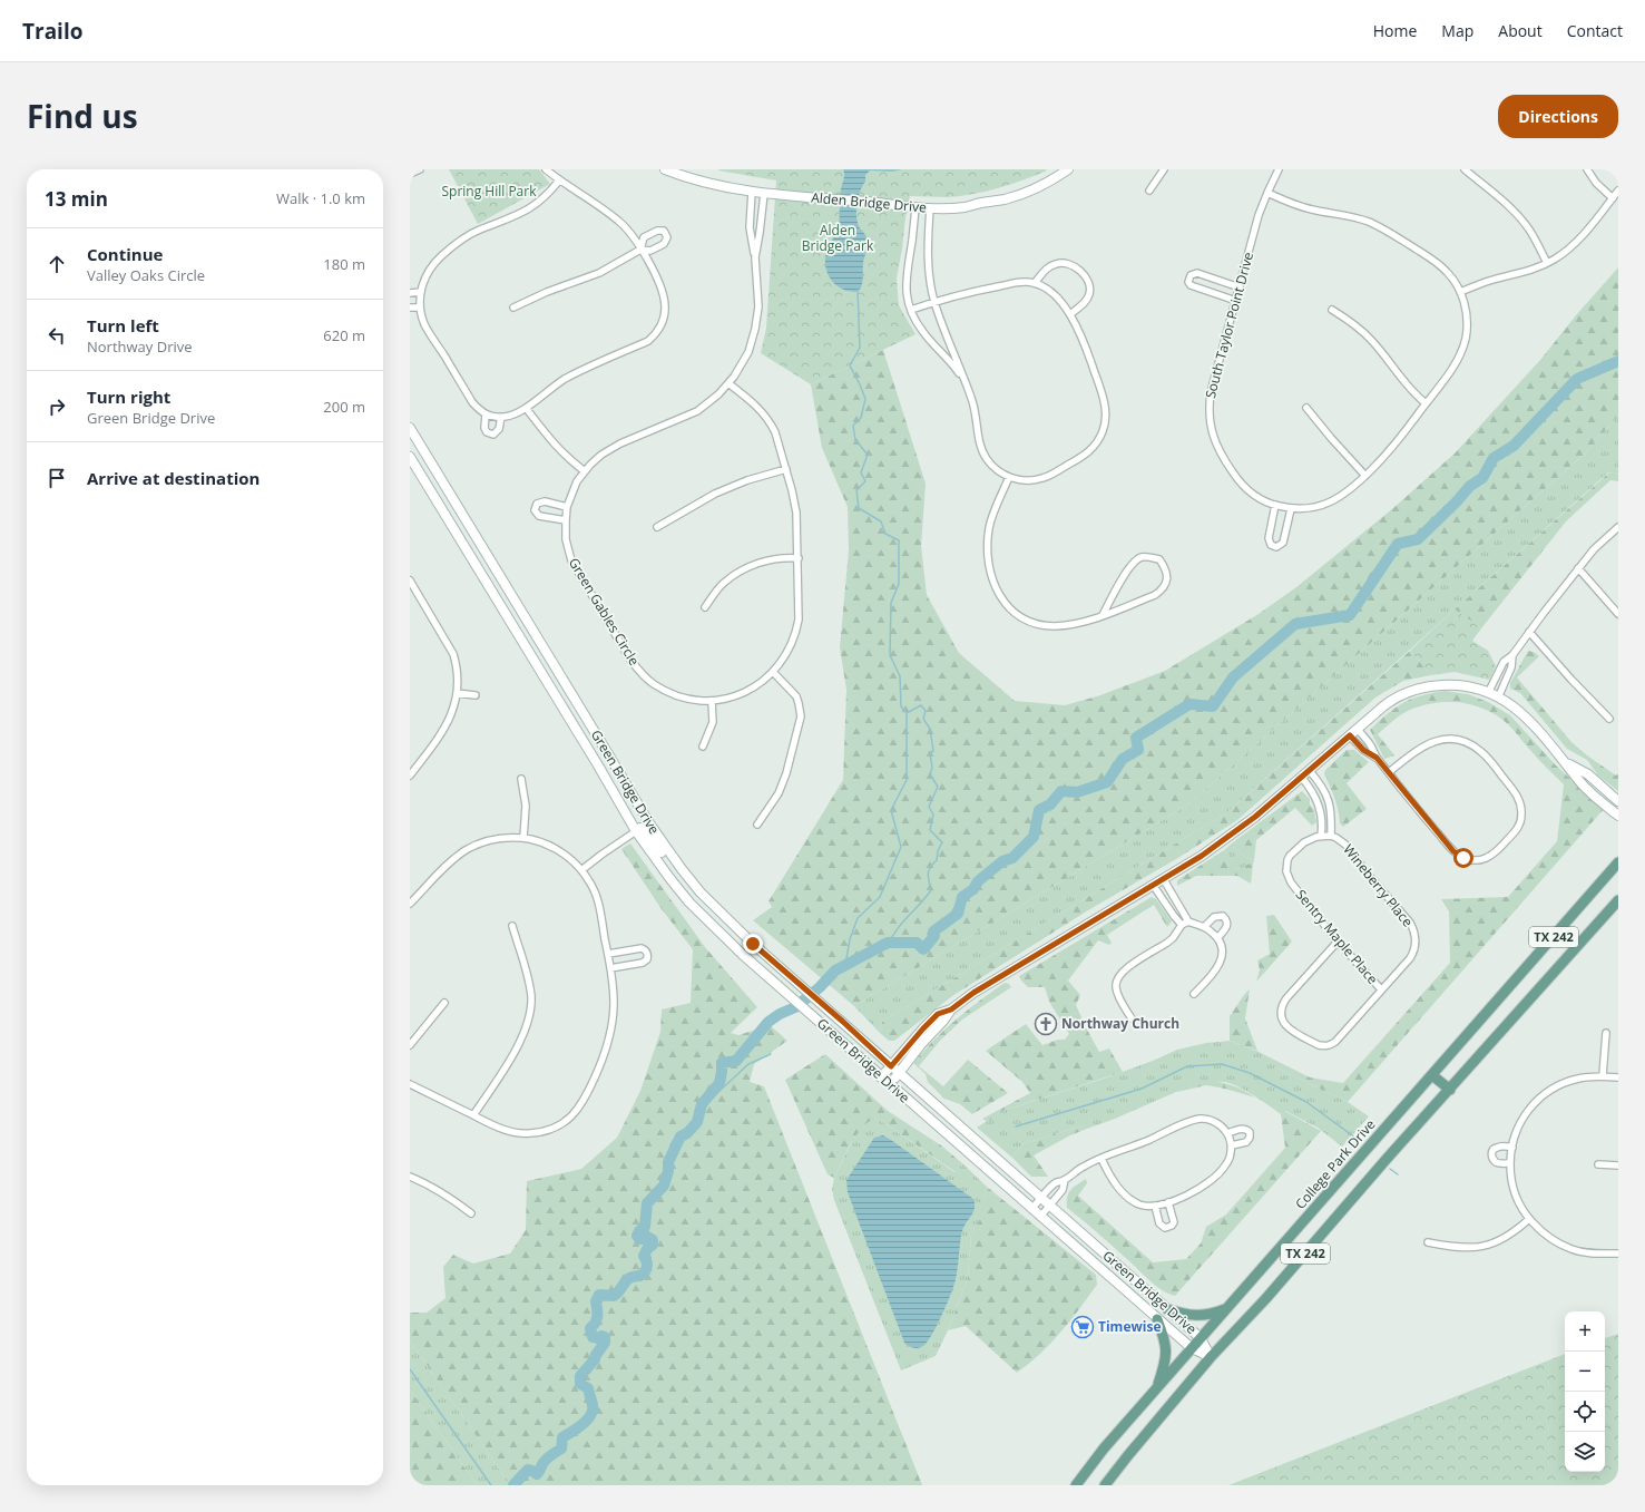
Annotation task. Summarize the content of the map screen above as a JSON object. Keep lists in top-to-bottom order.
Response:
{
  "streets": {
    "main road": [
      "Alden Bridge Drive",
      "Green Bridge Drive",
      "TX 242",
      "College Park Drive"
    ],
    "street": [
      "South Taylor Point Drive",
      "Green Gables Circle",
      "Wineberry Place",
      "Sentry Maple Place"
    ]
  },
  "crossings": [
    ["Alden Bridge Drive", "Green Gables Circle"],
    ["Green Bridge Drive", "TX 242"],
    ["Green Bridge Drive", "College Park Drive"],
    ["Wineberry Place", "Sentry Maple Place"]
  ],
  "parks": ["Spring Hill Park", "Alden Bridge Park"],
  "places": {
    "church": ["Northway Church"],
    "supermarket": ["Timewise"]
  },
  "page": {
    "header": "Trailo",
    "nav": [
      "Home",
      "Map",
      "About",
      "Contact"
    ],
    "title": "Find us",
    "buttons": "Directions",
    "heading": ["13 min", "Walk · 1.0 km"],
    "list": [
      ["Continue", "Valley Oaks Circle", "180 m"],
      ["Turn left", "Northway Drive", "620 m"],
      ["Turn right", "Green Bridge Drive", "200 m"],
      "Arrive at destination"
    ],
    "map_buttons": ["+", "−"]
  }
}
